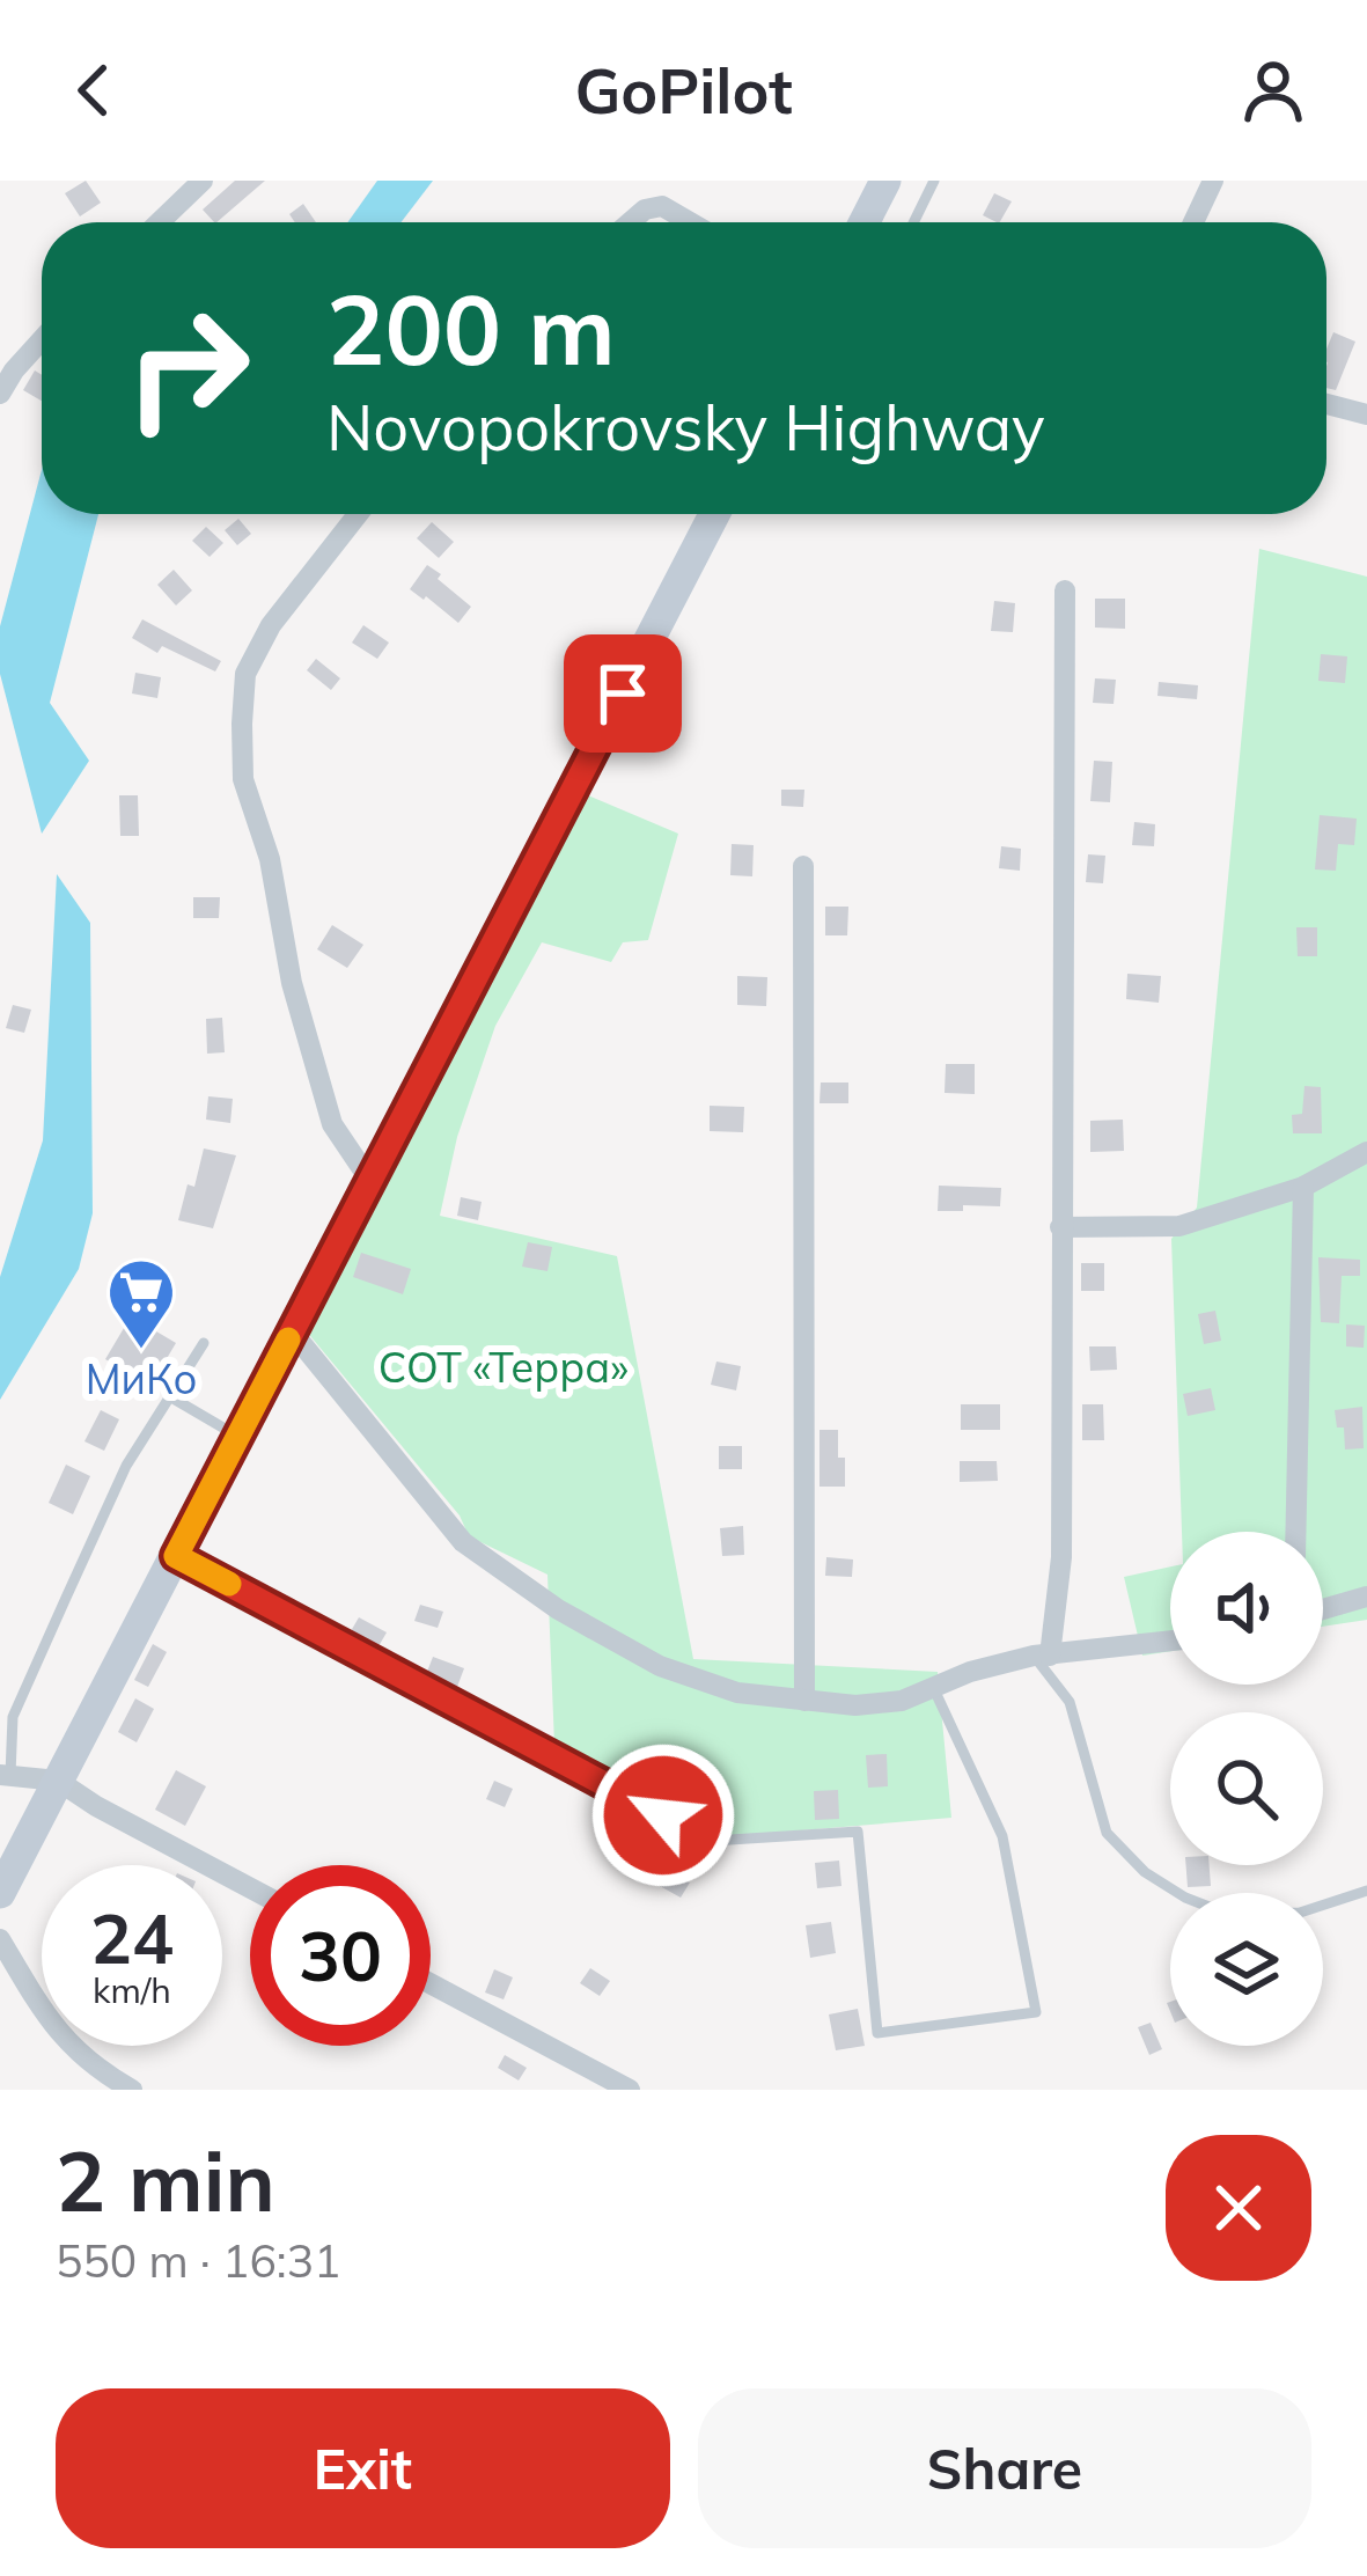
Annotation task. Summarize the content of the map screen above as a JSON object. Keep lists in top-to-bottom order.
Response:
{
  "parks": ["СОТ «Терра»"],
  "places": {
    "supermarket": ["МиКо"]
  },
  "page": {
    "header": "GoPilot",
    "turn": ["200 m", "Novopokrovsky Highway"],
    "speed": "24 km/h",
    "limit": "30",
    "heading": ["2 min", "550 m · 16:31"],
    "buttons": ["Exit", "Share"]
  }
}
